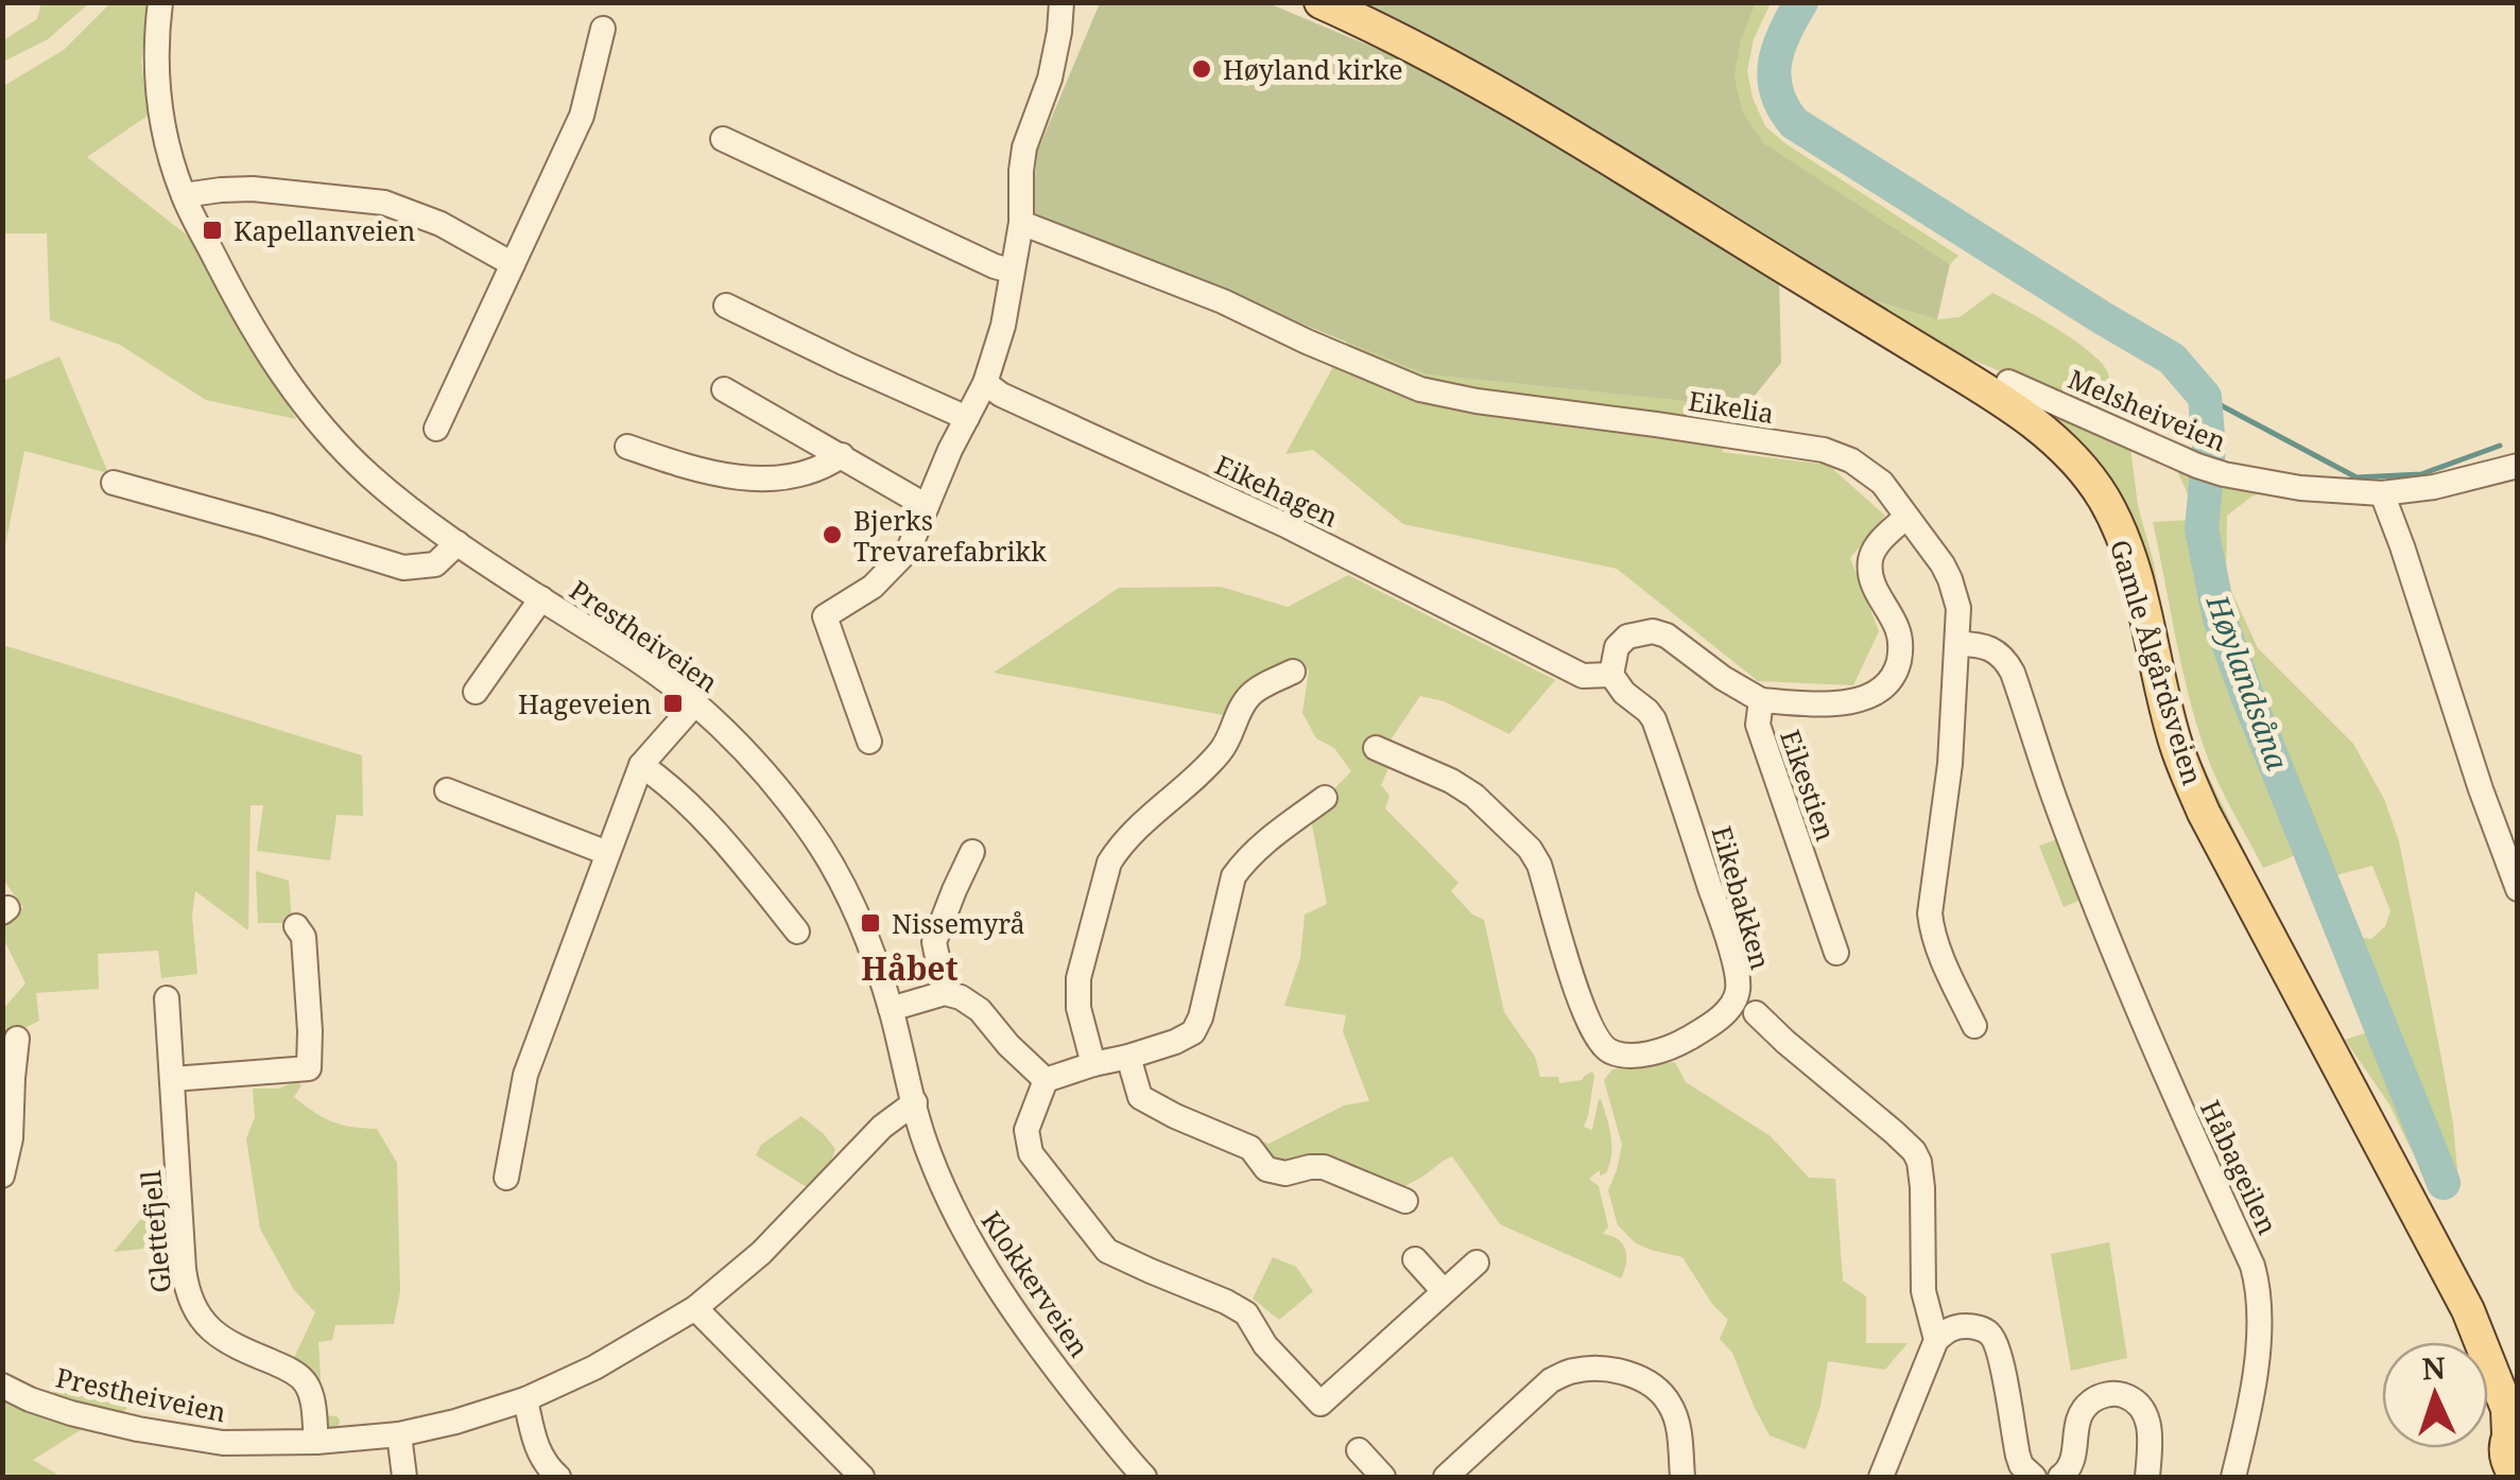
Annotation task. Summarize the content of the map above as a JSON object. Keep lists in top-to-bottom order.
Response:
{
  "streets": {
    "main road": ["Gamle Ålgårdsveien"],
    "street": [
      "Eikelia",
      "Melsheiveien",
      "Eikehagen",
      "Prestheiveien",
      "Eikestien",
      "Eikebakken",
      "Håbageilen",
      "Glettefjell",
      "Klokkerveien"
    ]
  },
  "crossings": [
    ["Eikelia", "Eikestien"],
    ["Eikelia", "Håbageilen"],
    ["Eikehagen", "Eikebakken"],
    ["Prestheiveien", "Glettefjell"],
    ["Prestheiveien", "Klokkerveien"]
  ],
  "districts": ["Håbet"],
  "water": ["Høylandsåna"],
  "places": {
    "other": ["Høyland kirke", "Bjerks Trevarefabrikk"],
    "transit": ["Kapellanveien", "Hageveien", "Nissemyrå"]
  },
  "north": "top"
}
